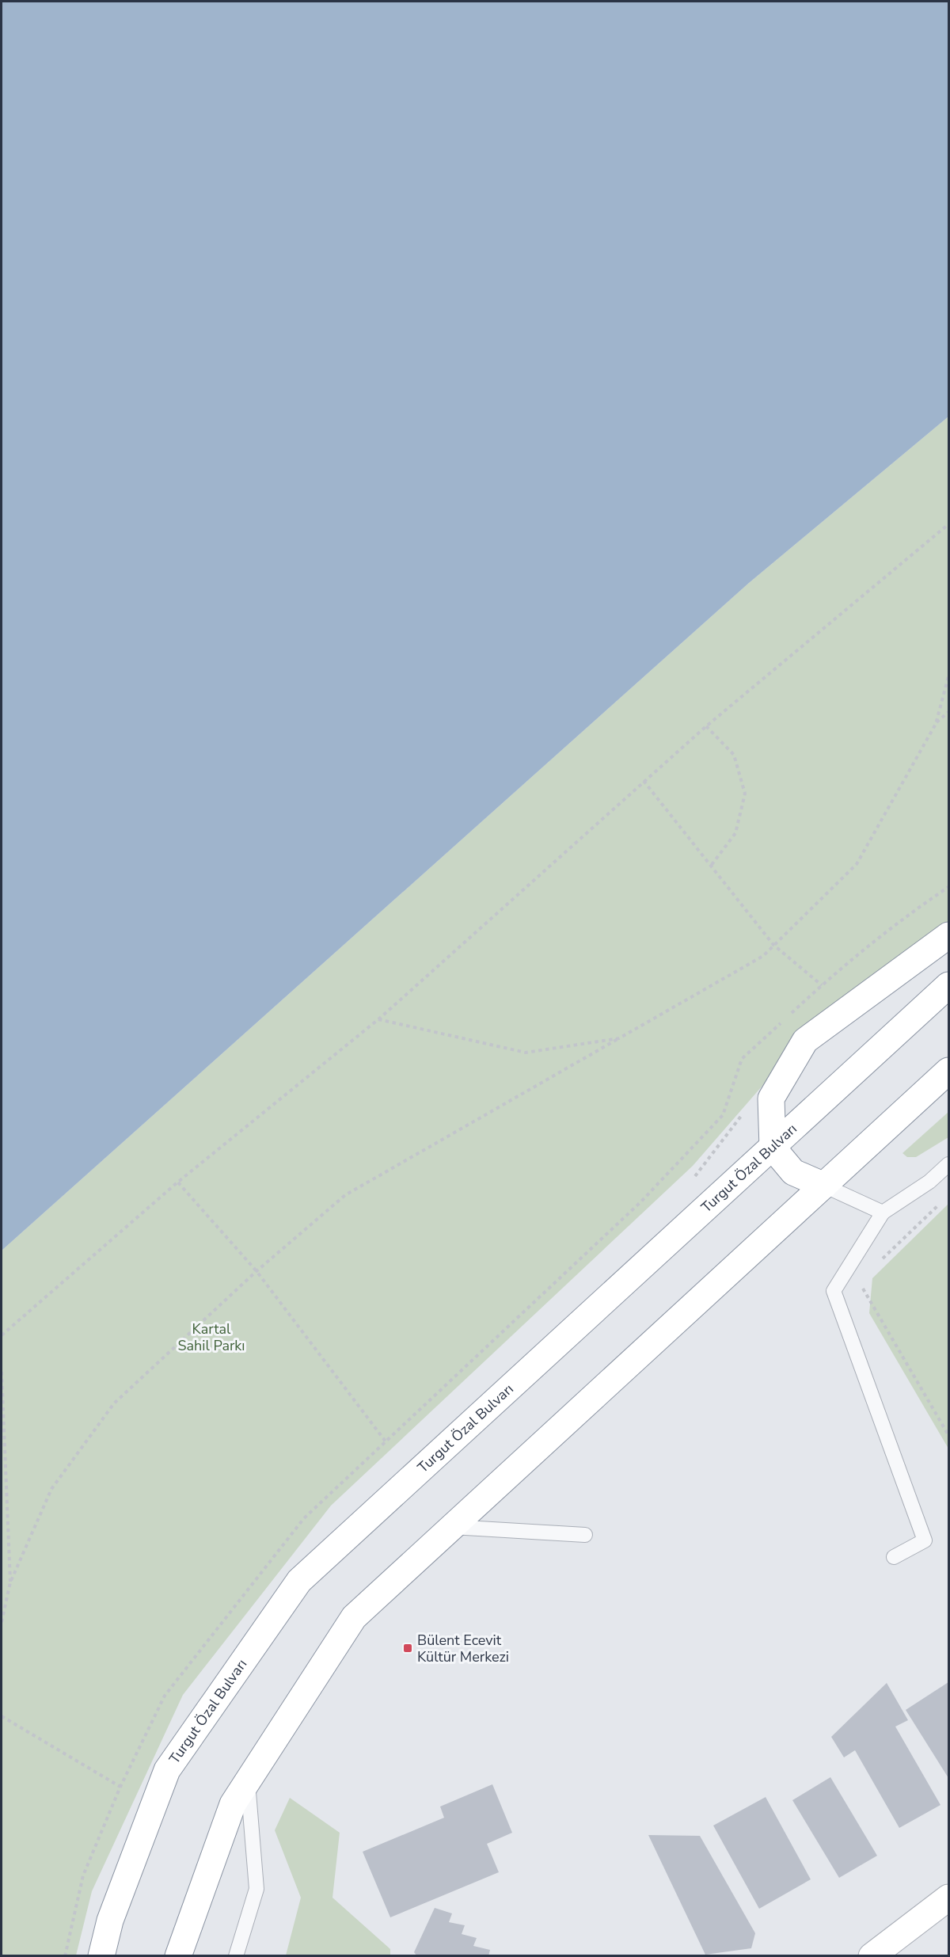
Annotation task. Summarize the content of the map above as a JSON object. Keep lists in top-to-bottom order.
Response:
{
  "streets": {
    "main road": ["Turgut Özal Bulvarı"]
  },
  "parks": ["Kartal Sahil Parkı"],
  "places": {
    "transit": ["Bülent Ecevit Kültür Merkezi"]
  }
}
